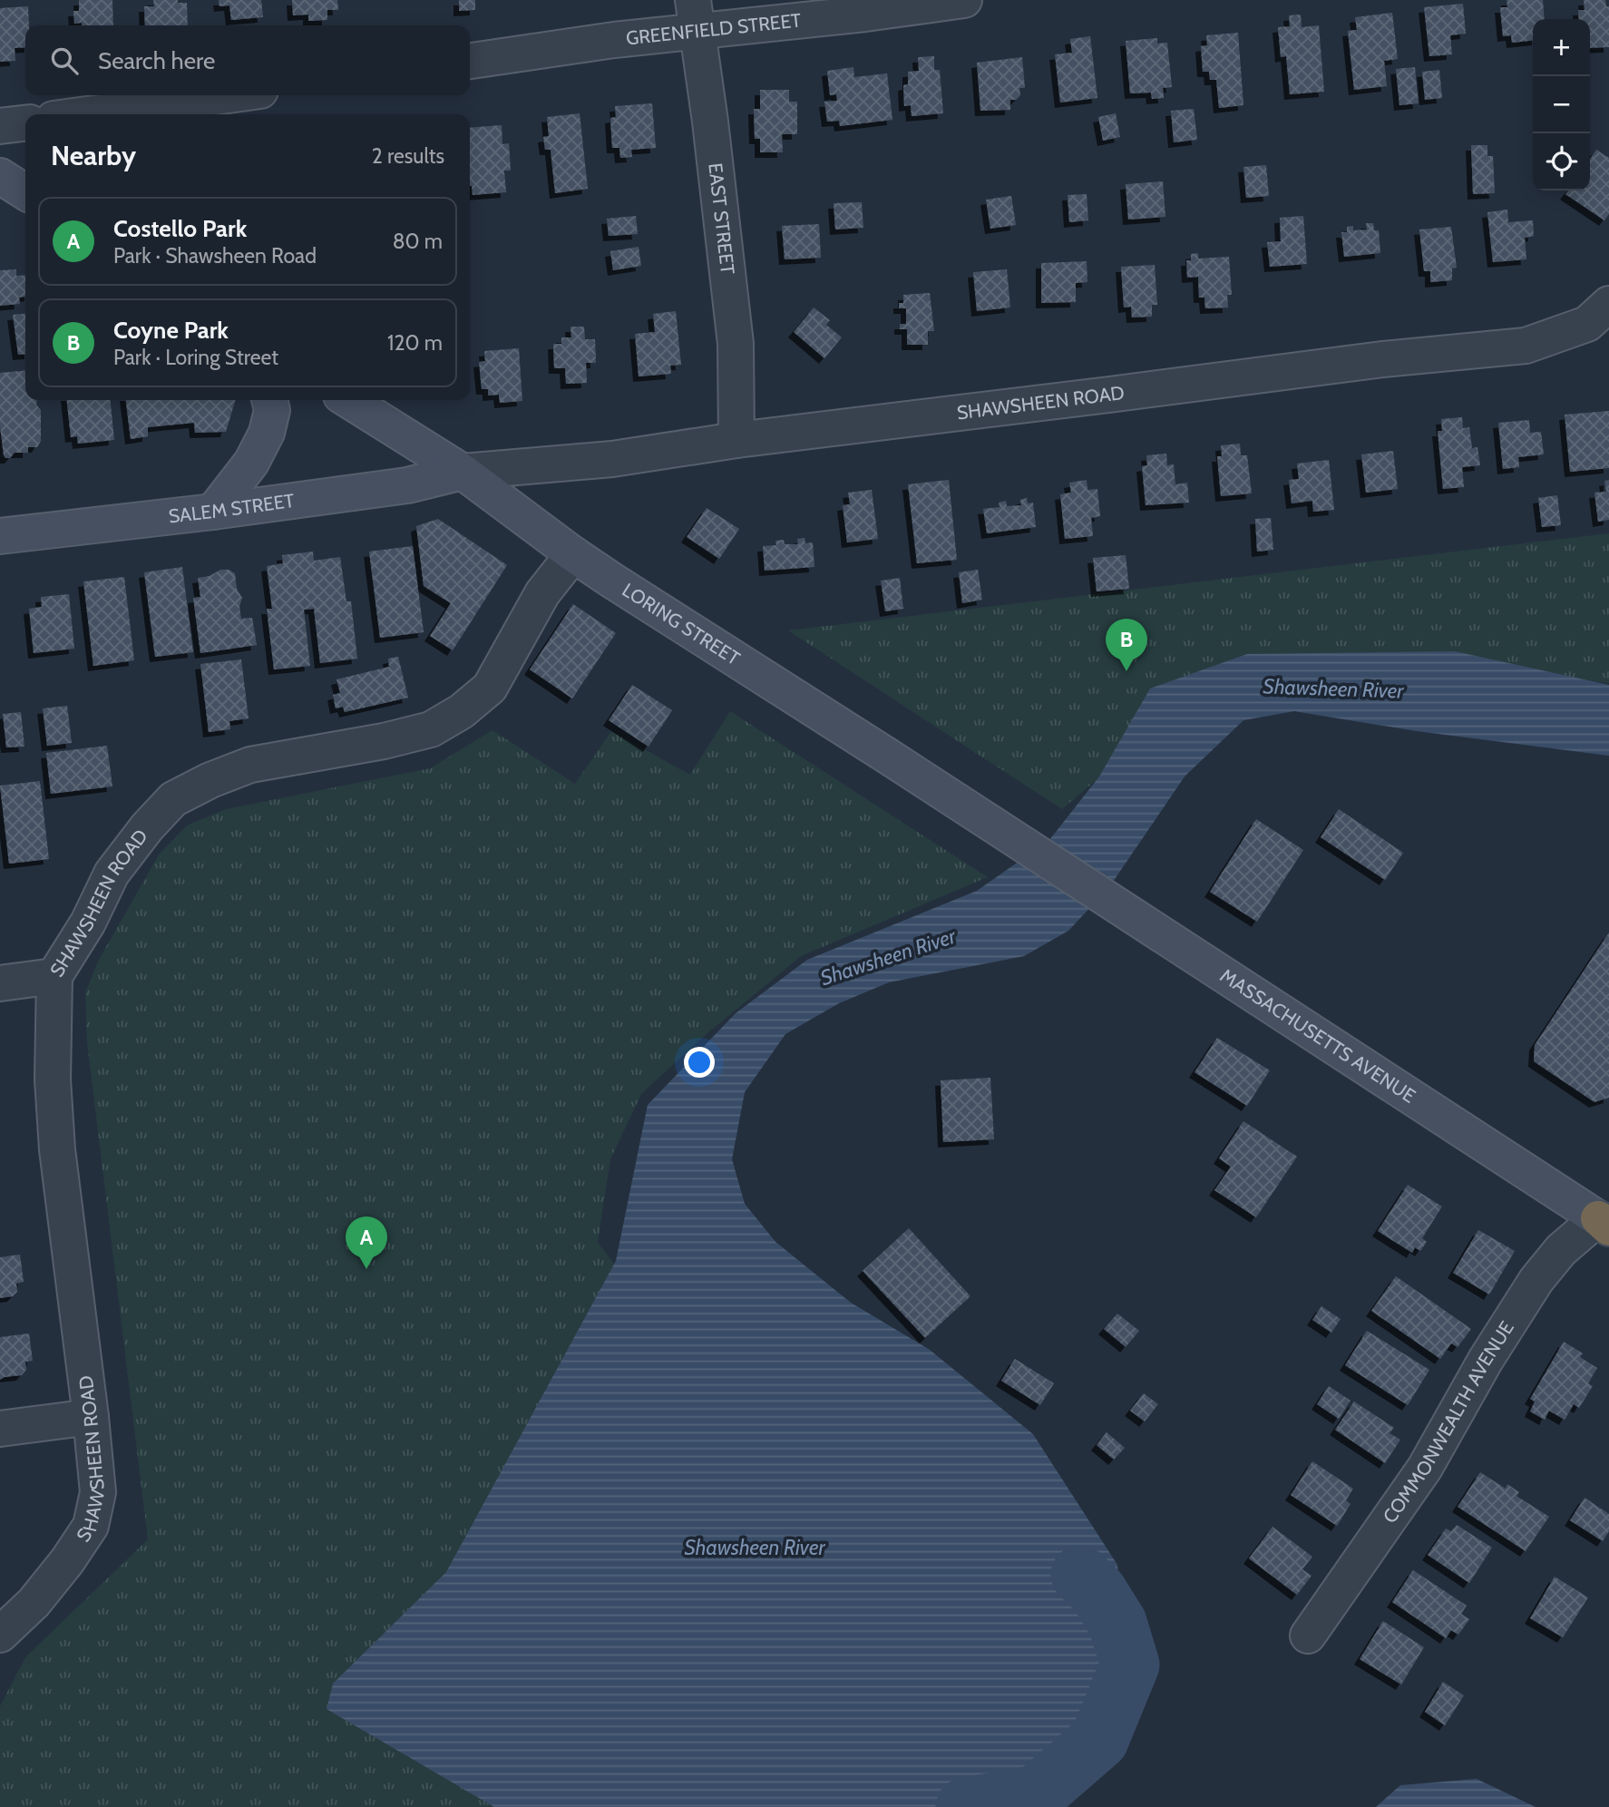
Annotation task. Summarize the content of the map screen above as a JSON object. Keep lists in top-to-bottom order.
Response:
{
  "streets": {
    "main road": ["SALEM STREET", "LORING STREET", "MASSACHUSETTS AVENUE"],
    "street": [
      "GREENFIELD STREET",
      "EAST STREET",
      "SHAWSHEEN ROAD",
      "COMMONWEALTH AVENUE"
    ]
  },
  "crossings": [
    ["GREENFIELD STREET", "EAST STREET"],
    ["EAST STREET", "SHAWSHEEN ROAD"],
    ["SHAWSHEEN ROAD", "SALEM STREET"],
    ["SHAWSHEEN ROAD", "LORING STREET"],
    ["SALEM STREET", "LORING STREET"],
    ["LORING STREET", "MASSACHUSETTS AVENUE"],
    ["MASSACHUSETTS AVENUE", "COMMONWEALTH AVENUE"]
  ],
  "water": ["Shawsheen River"],
  "page": {
    "map_buttons": ["+", "−"],
    "search": "Search here",
    "heading": ["Nearby", "2 results"],
    "list": [
      {
        "mark": "A",
        "name": "Costello Park",
        "note": "Park · Shawsheen Road",
        "value": "80 m"
      },
      {
        "mark": "B",
        "name": "Coyne Park",
        "note": "Park · Loring Street",
        "value": "120 m"
      }
    ],
    "pins": ["B", "A"]
  }
}
